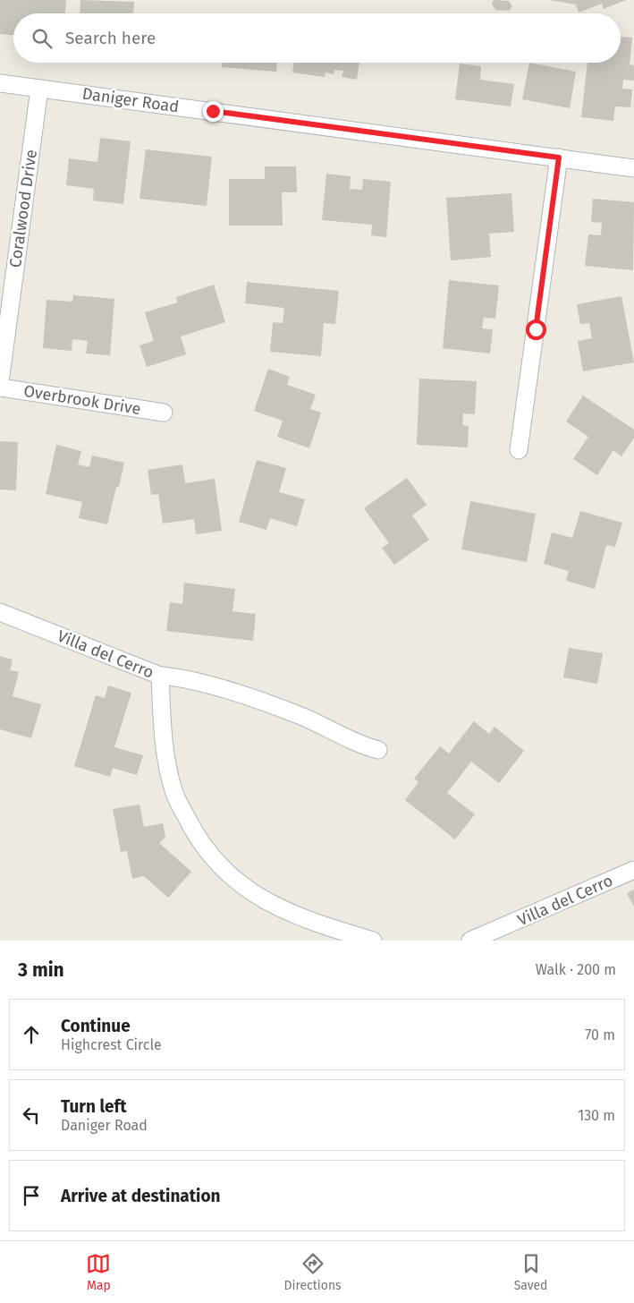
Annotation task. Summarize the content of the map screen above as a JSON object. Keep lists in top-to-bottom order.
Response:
{
  "streets": {
    "street": [
      "Daniger Road",
      "Coralwood Drive",
      "Overbrook Drive",
      "Villa del Cerro"
    ]
  },
  "crossings": [
    ["Daniger Road", "Coralwood Drive"]
  ],
  "page": {
    "search": "Search here",
    "heading": ["3 min", "Walk · 200 m"],
    "list": [
      ["Continue", "Highcrest Circle", "70 m"],
      ["Turn left", "Daniger Road", "130 m"],
      "Arrive at destination"
    ],
    "nav": ["Map", "Directions", "Saved"]
  }
}
